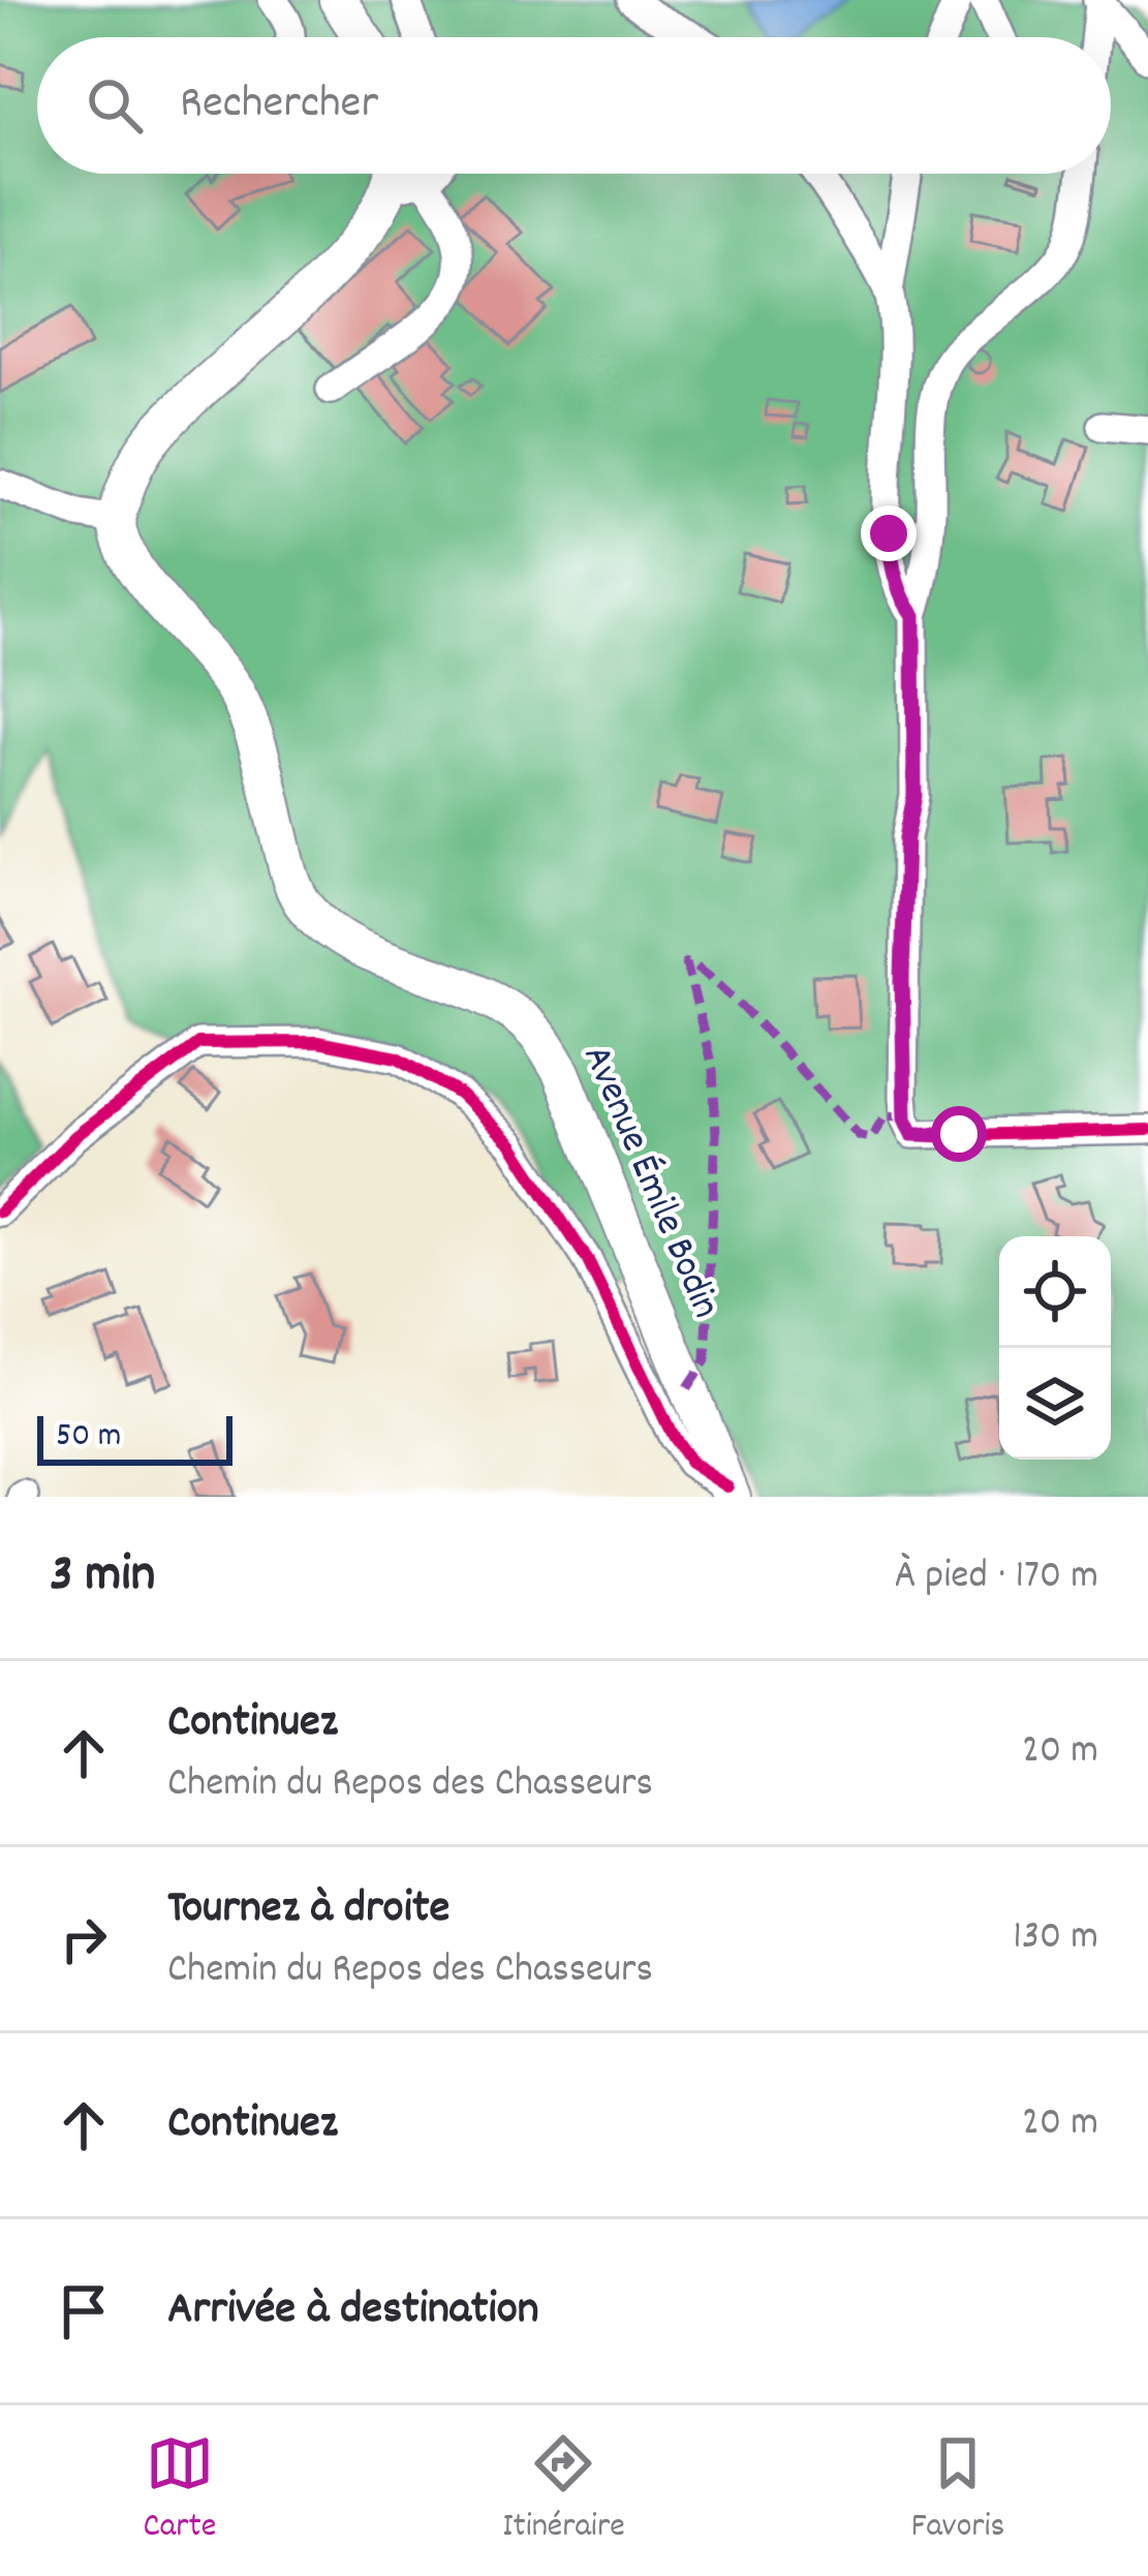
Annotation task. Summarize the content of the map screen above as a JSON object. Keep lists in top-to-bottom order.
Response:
{
  "streets": {
    "main road": ["Avenue Émile Bodin"]
  },
  "scale_bar": "50 m",
  "page": {
    "search": "Rechercher",
    "scale": "50 m",
    "heading": ["3 min", "À pied · 170 m"],
    "list": [
      ["Continuez", "Chemin du Repos des Chasseurs", "20 m"],
      ["Tournez à droite", "Chemin du Repos des Chasseurs", "130 m"],
      ["Continuez", "20 m"],
      "Arrivée à destination"
    ],
    "nav": ["Carte", "Itinéraire", "Favoris"]
  }
}
